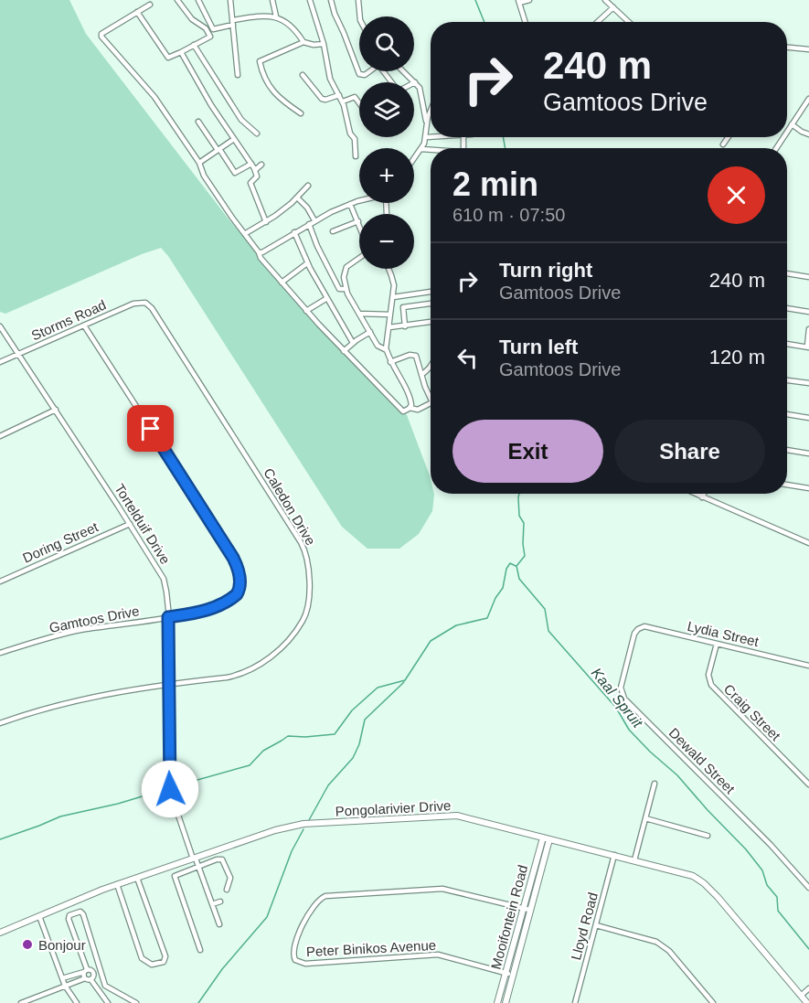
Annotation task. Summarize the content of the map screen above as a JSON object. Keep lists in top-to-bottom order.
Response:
{
  "streets": {
    "street": [
      "Storms Road",
      "Caledon Drive",
      "Tortelduif Drive",
      "Doring Street",
      "Gamtoos Drive",
      "Lydia Street",
      "Craig Street",
      "Dewald Street",
      "Pongolarivier Drive",
      "Mooifontein Road",
      "Lloyd Road",
      "Peter Binikos Avenue"
    ]
  },
  "crossings": [
    ["Storms Road", "Caledon Drive"],
    ["Storms Road", "Tortelduif Drive"],
    ["Storms Road", "Gamtoos Drive"],
    ["Caledon Drive", "Tortelduif Drive"],
    ["Tortelduif Drive", "Doring Street"],
    ["Tortelduif Drive", "Gamtoos Drive"],
    ["Tortelduif Drive", "Pongolarivier Drive"],
    ["Lydia Street", "Craig Street"],
    ["Lydia Street", "Dewald Street"],
    ["Pongolarivier Drive", "Mooifontein Road"],
    ["Pongolarivier Drive", "Lloyd Road"],
    ["Mooifontein Road", "Peter Binikos Avenue"]
  ],
  "water": ["Kaal Spruit"],
  "places": ["Bonjour"],
  "page": {
    "map_buttons": ["+", "−"],
    "turn": ["240 m", "Gamtoos Drive"],
    "heading": ["2 min", "610 m · 07:50"],
    "list": [
      {
        "name": "Turn right",
        "note": "Gamtoos Drive",
        "value": "240 m"
      },
      {
        "name": "Turn left",
        "note": "Gamtoos Drive",
        "value": "120 m"
      }
    ],
    "buttons": ["Exit", "Share"]
  }
}
